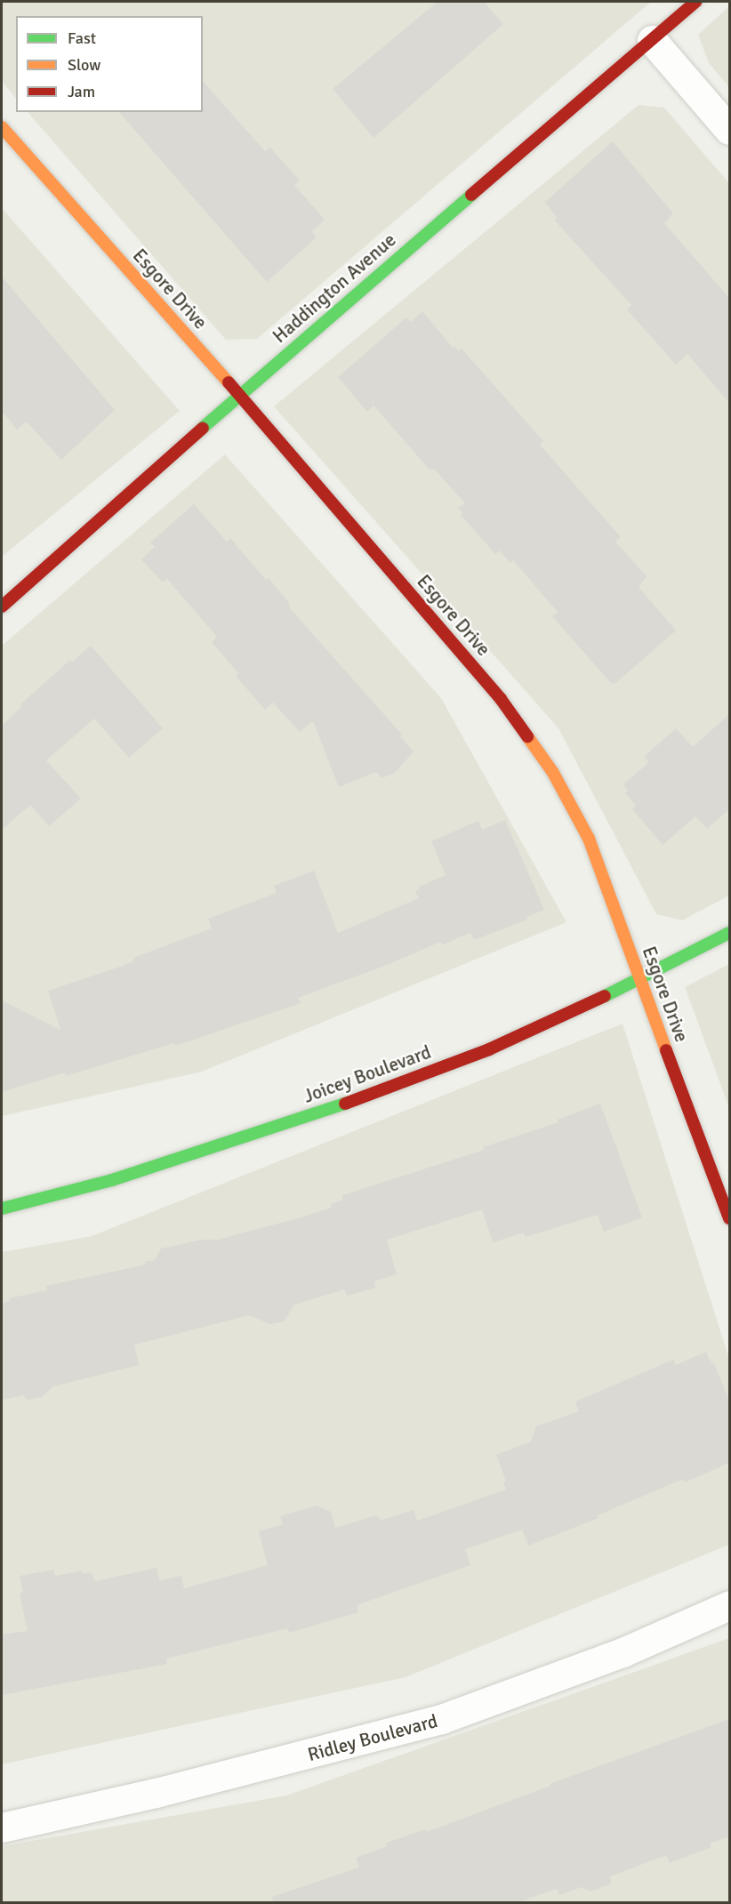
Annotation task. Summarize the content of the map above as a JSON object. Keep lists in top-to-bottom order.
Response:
{
  "streets": {
    "street": [
      "Haddington Avenue",
      "Esgore Drive",
      "Joicey Boulevard",
      "Ridley Boulevard"
    ]
  },
  "crossings": [
    ["Haddington Avenue", "Esgore Drive"],
    ["Esgore Drive", "Joicey Boulevard"]
  ],
  "legend": ["Fast", "Slow", "Jam"]
}
